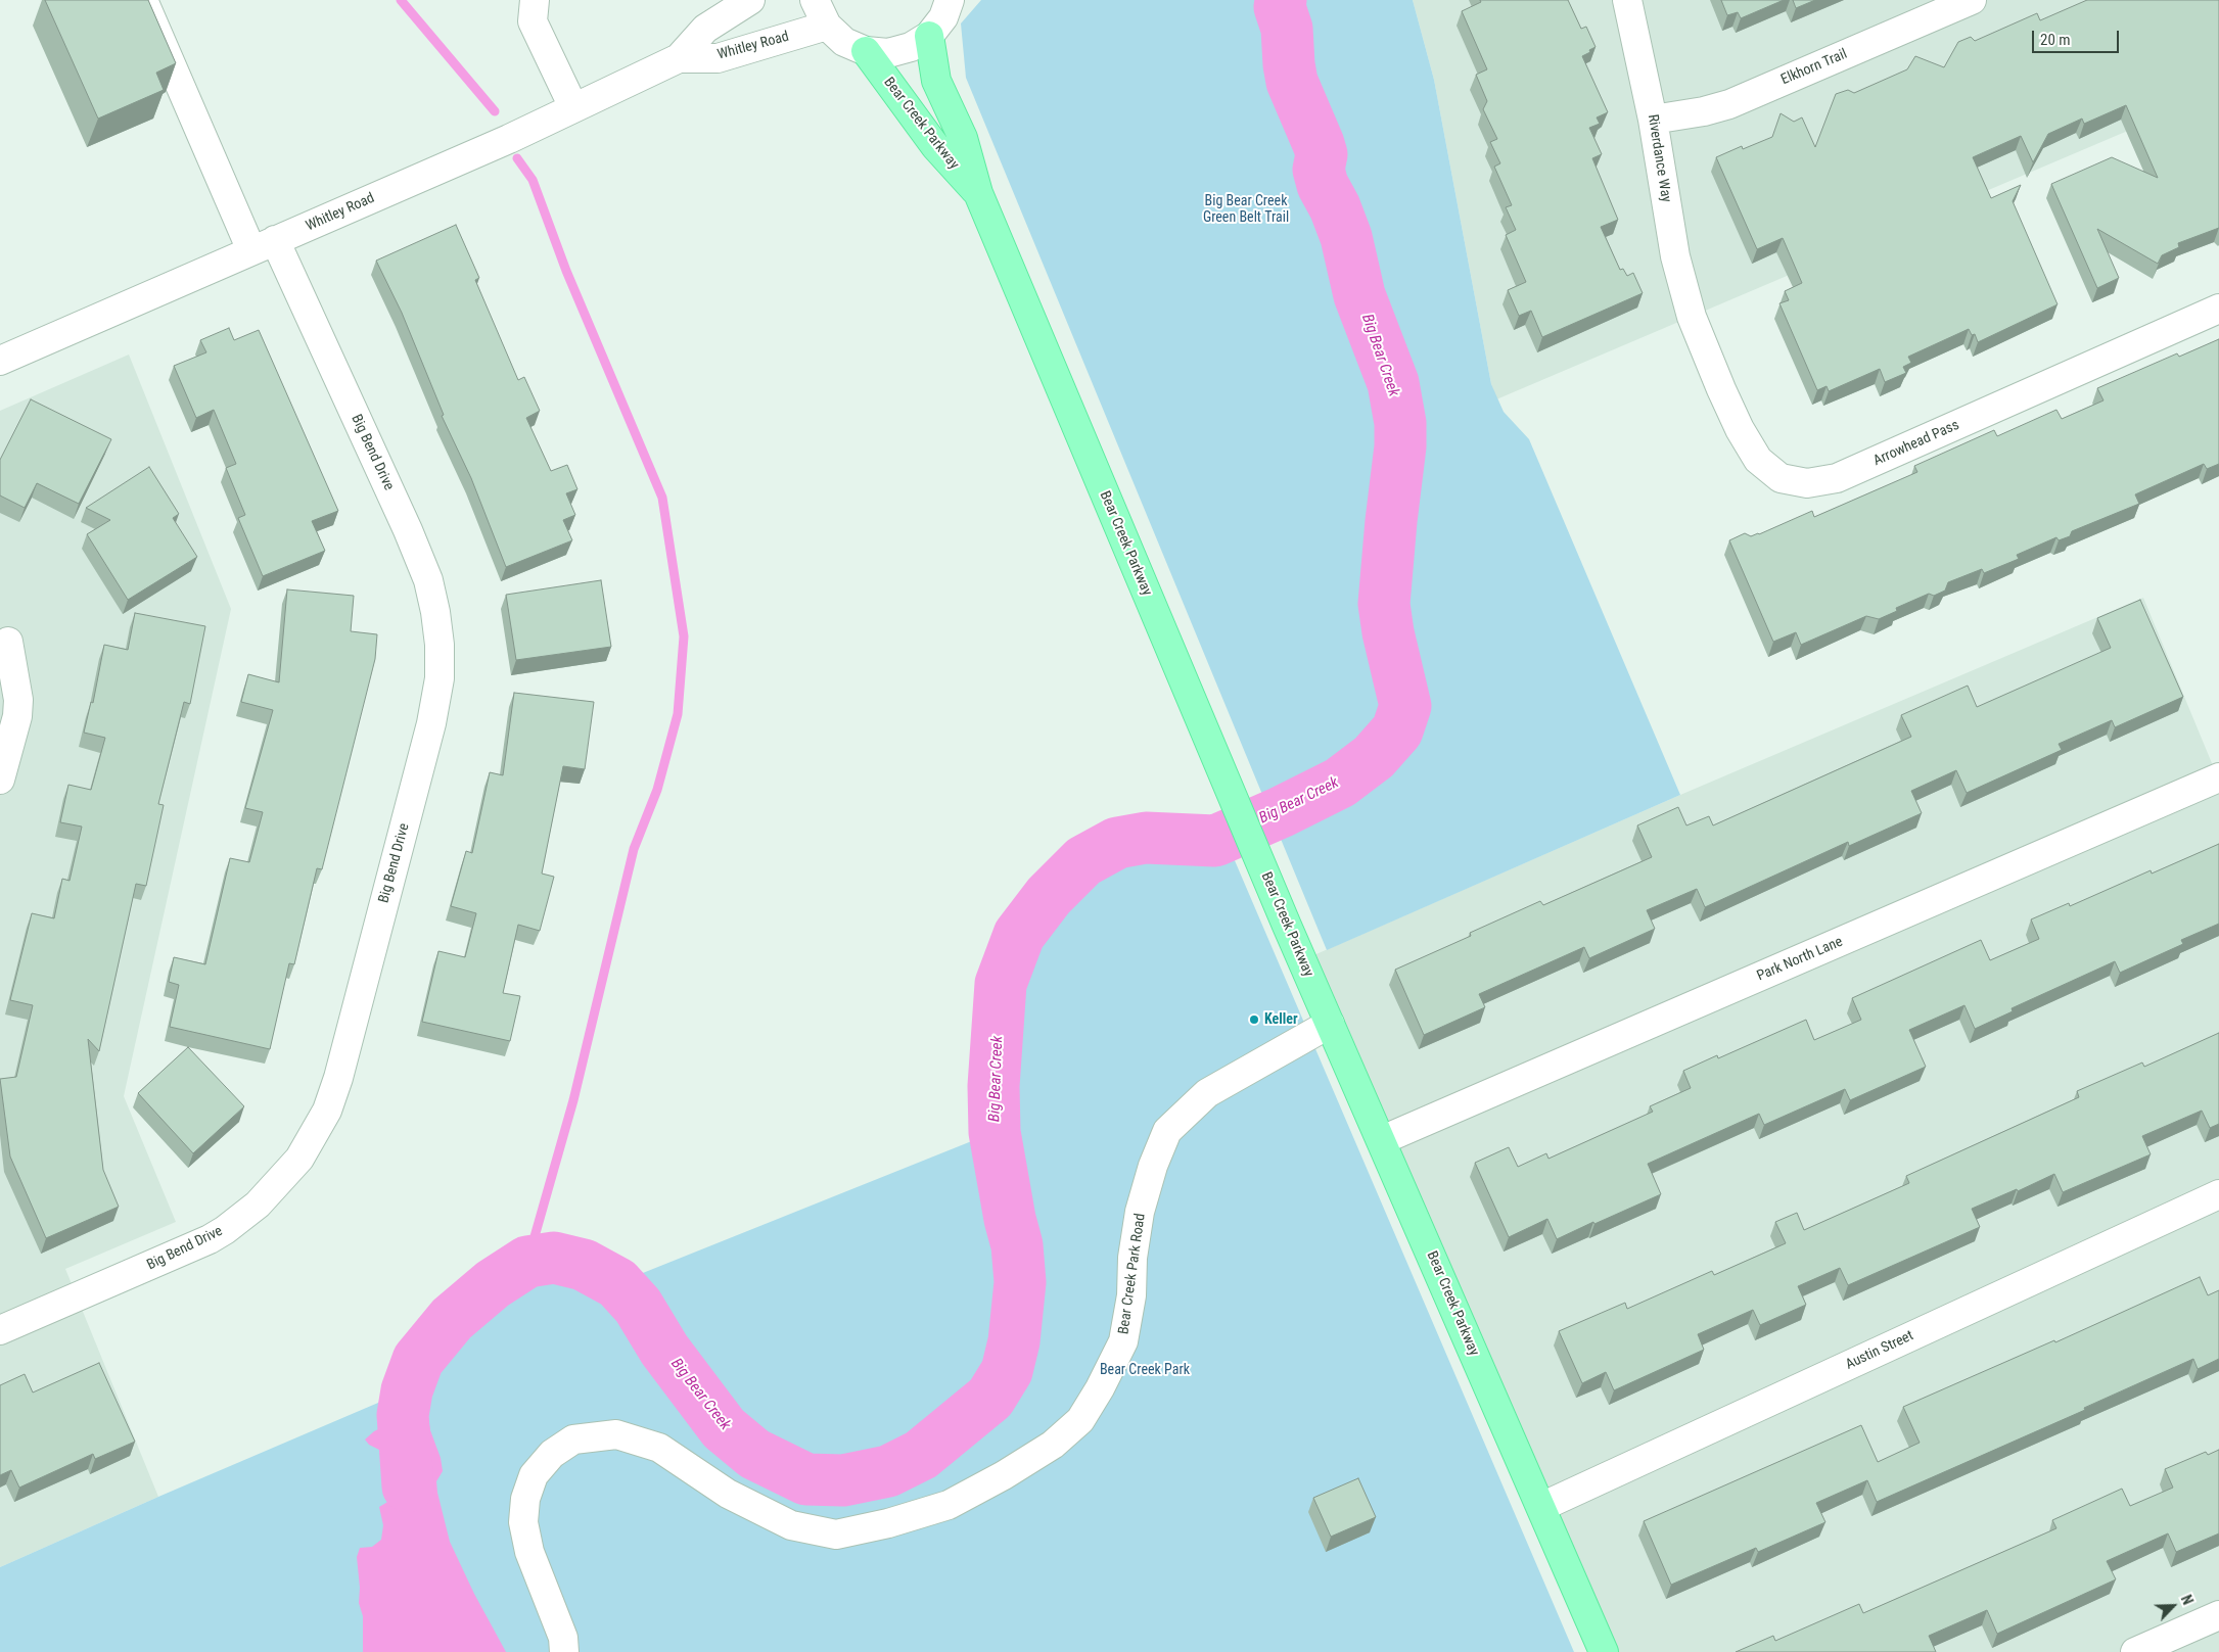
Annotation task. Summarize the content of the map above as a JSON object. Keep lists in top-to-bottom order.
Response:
{
  "streets": {
    "main road": ["Bear Creek Parkway"],
    "street": [
      "Whitley Road",
      "Elkhorn Trail",
      "Riverdance Way",
      "Arrowhead Pass",
      "Big Bend Drive",
      "Park North Lane",
      "Bear Creek Park Road",
      "Austin Street"
    ]
  },
  "crossings": [
    ["Whitley Road", "Big Bend Drive"],
    ["Elkhorn Trail", "Riverdance Way"],
    ["Bear Creek Parkway", "Park North Lane"],
    ["Bear Creek Parkway", "Bear Creek Park Road"],
    ["Bear Creek Parkway", "Austin Street"],
    ["Riverdance Way", "Arrowhead Pass"]
  ],
  "water": ["Big Bear Creek"],
  "parks": ["Big Bear Creek Green Belt Trail", "Bear Creek Park"],
  "places": ["Keller"],
  "scale_bar": "20 m",
  "north": "top right"
}
